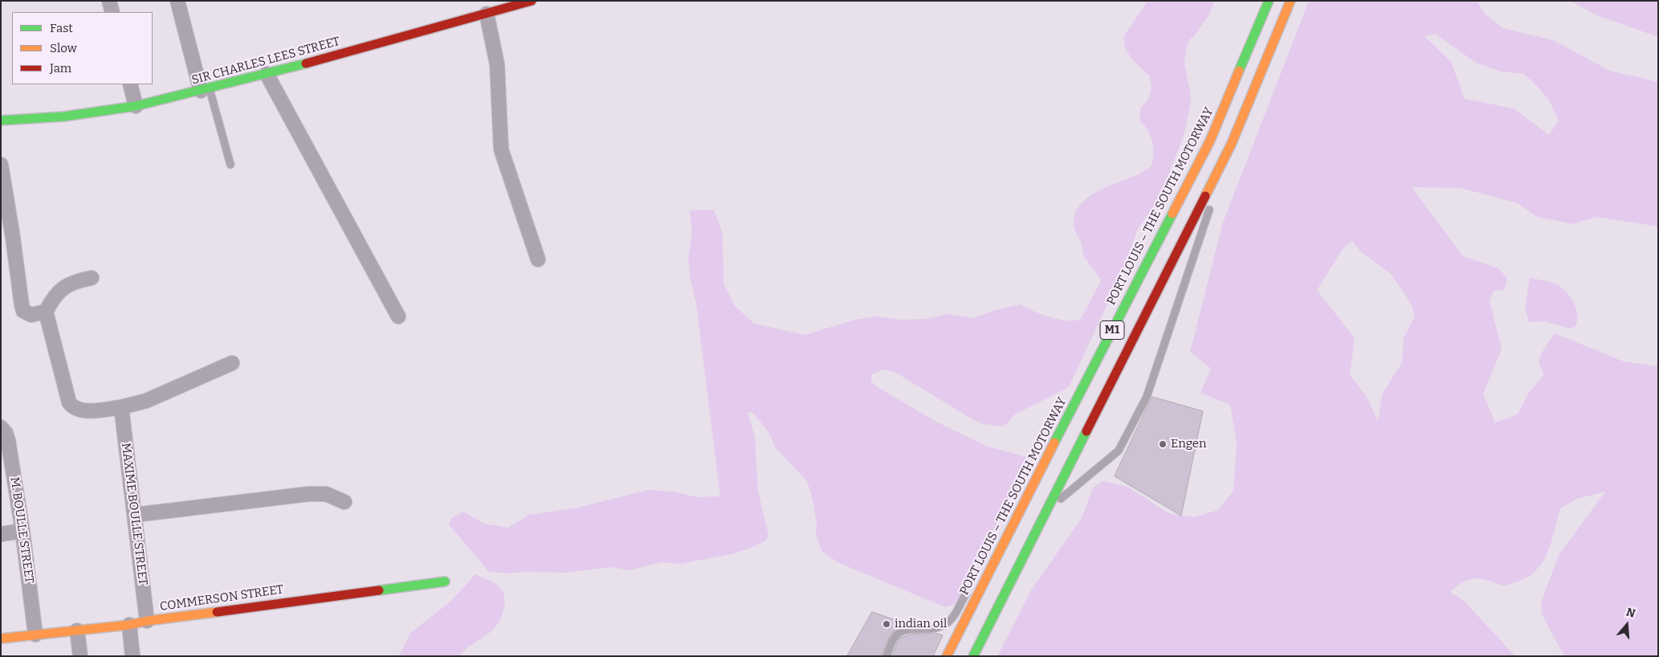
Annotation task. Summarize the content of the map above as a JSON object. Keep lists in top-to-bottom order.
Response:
{
  "streets": {
    "main road": [
      "SIR CHARLES LEES STREET",
      "PORT LOUIS – THE SOUTH MOTORWAY",
      "M1",
      "COMMERSON STREET"
    ],
    "street": ["MAXIME BOULLE STREET", "M. BOULLE STREET"]
  },
  "crossings": [
    ["MAXIME BOULLE STREET", "COMMERSON STREET"],
    ["M. BOULLE STREET", "COMMERSON STREET"]
  ],
  "places": ["Engen", "indian oil"],
  "legend": ["Fast", "Slow", "Jam"],
  "north": "top"
}
